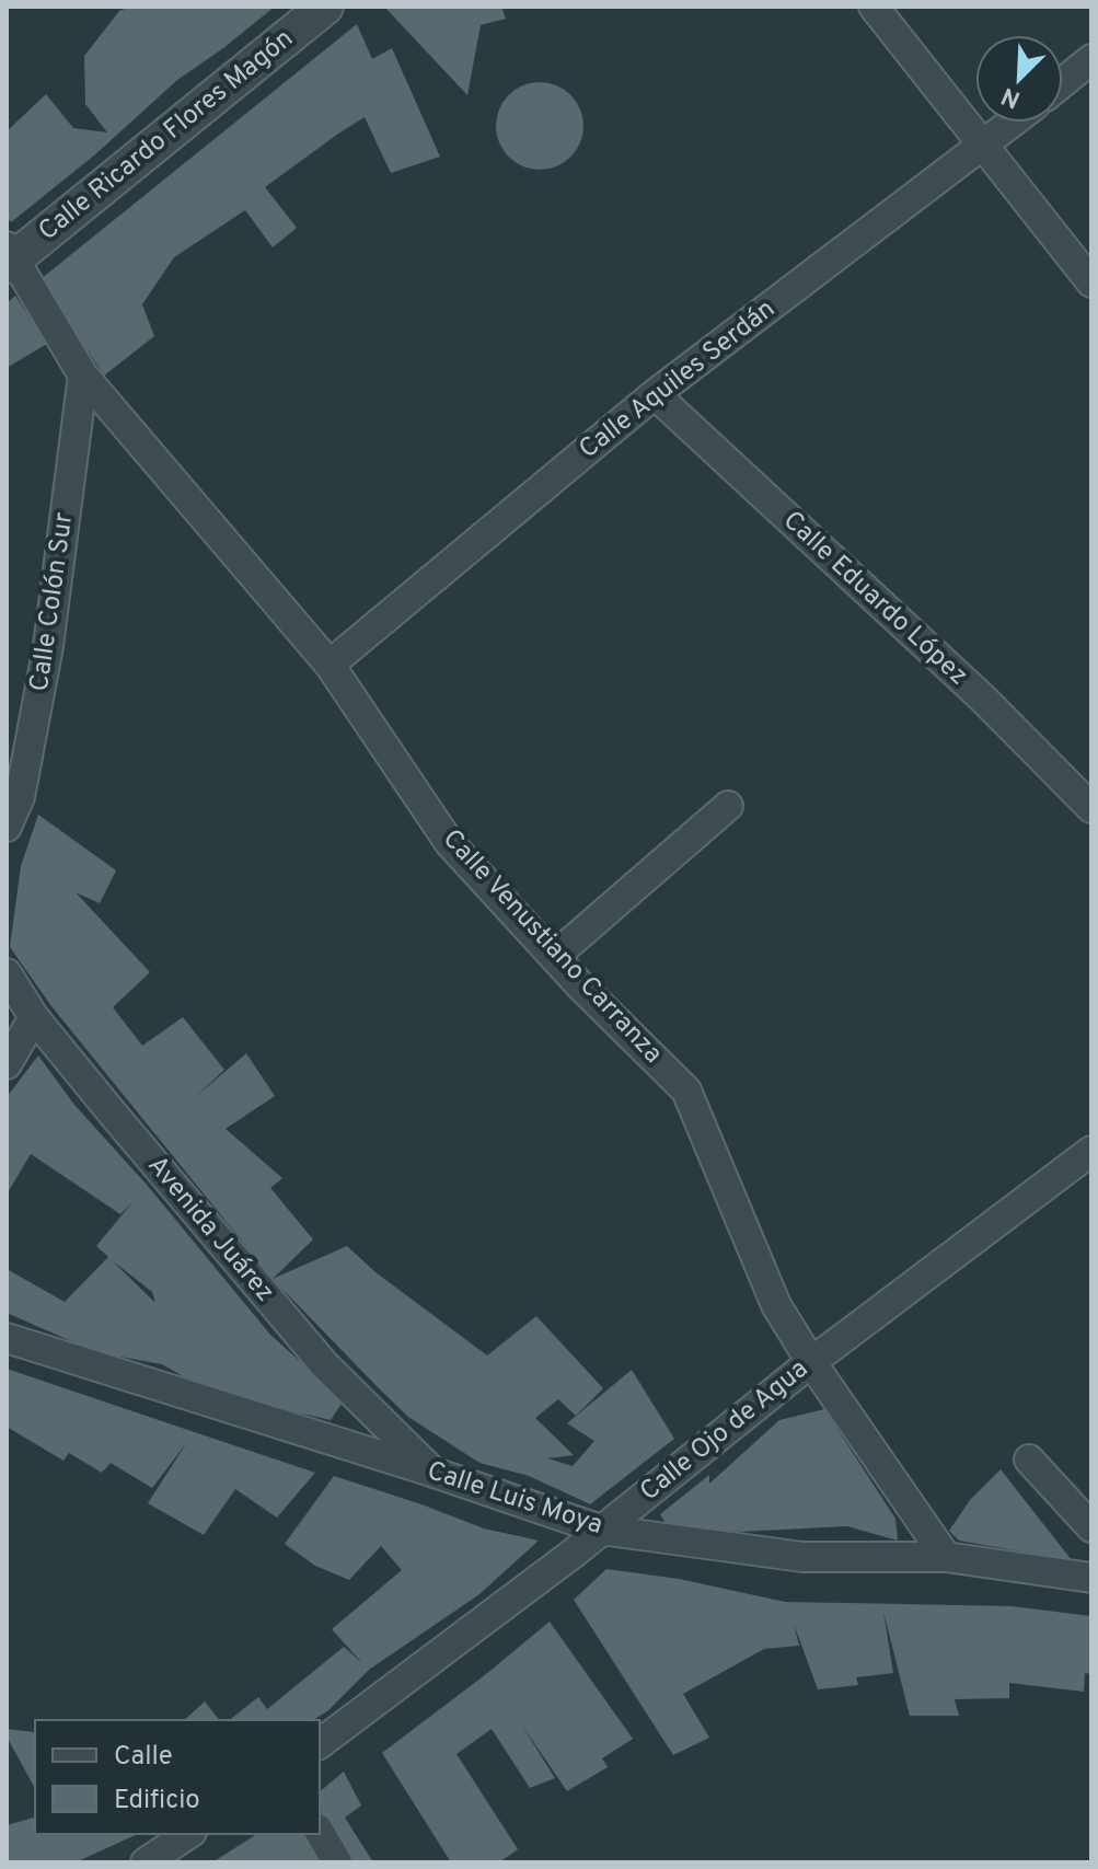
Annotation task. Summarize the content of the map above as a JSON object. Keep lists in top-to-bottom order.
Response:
{
  "streets": {
    "street": [
      "Calle Ricardo Flores Magón",
      "Calle Aquiles Serdán",
      "Calle Eduardo López",
      "Calle Colón Sur",
      "Calle Venustiano Carranza",
      "Avenida Juárez",
      "Calle Ojo de Agua",
      "Calle Luis Moya"
    ]
  },
  "crossings": [
    ["Calle Ricardo Flores Magón", "Calle Venustiano Carranza"],
    ["Calle Aquiles Serdán", "Calle Eduardo López"],
    ["Calle Aquiles Serdán", "Calle Venustiano Carranza"],
    ["Calle Colón Sur", "Calle Venustiano Carranza"],
    ["Calle Venustiano Carranza", "Calle Ojo de Agua"],
    ["Calle Venustiano Carranza", "Calle Luis Moya"],
    ["Avenida Juárez", "Calle Luis Moya"],
    ["Calle Ojo de Agua", "Calle Luis Moya"]
  ],
  "legend": ["Calle", "Edificio"],
  "north": "bottom left"
}
